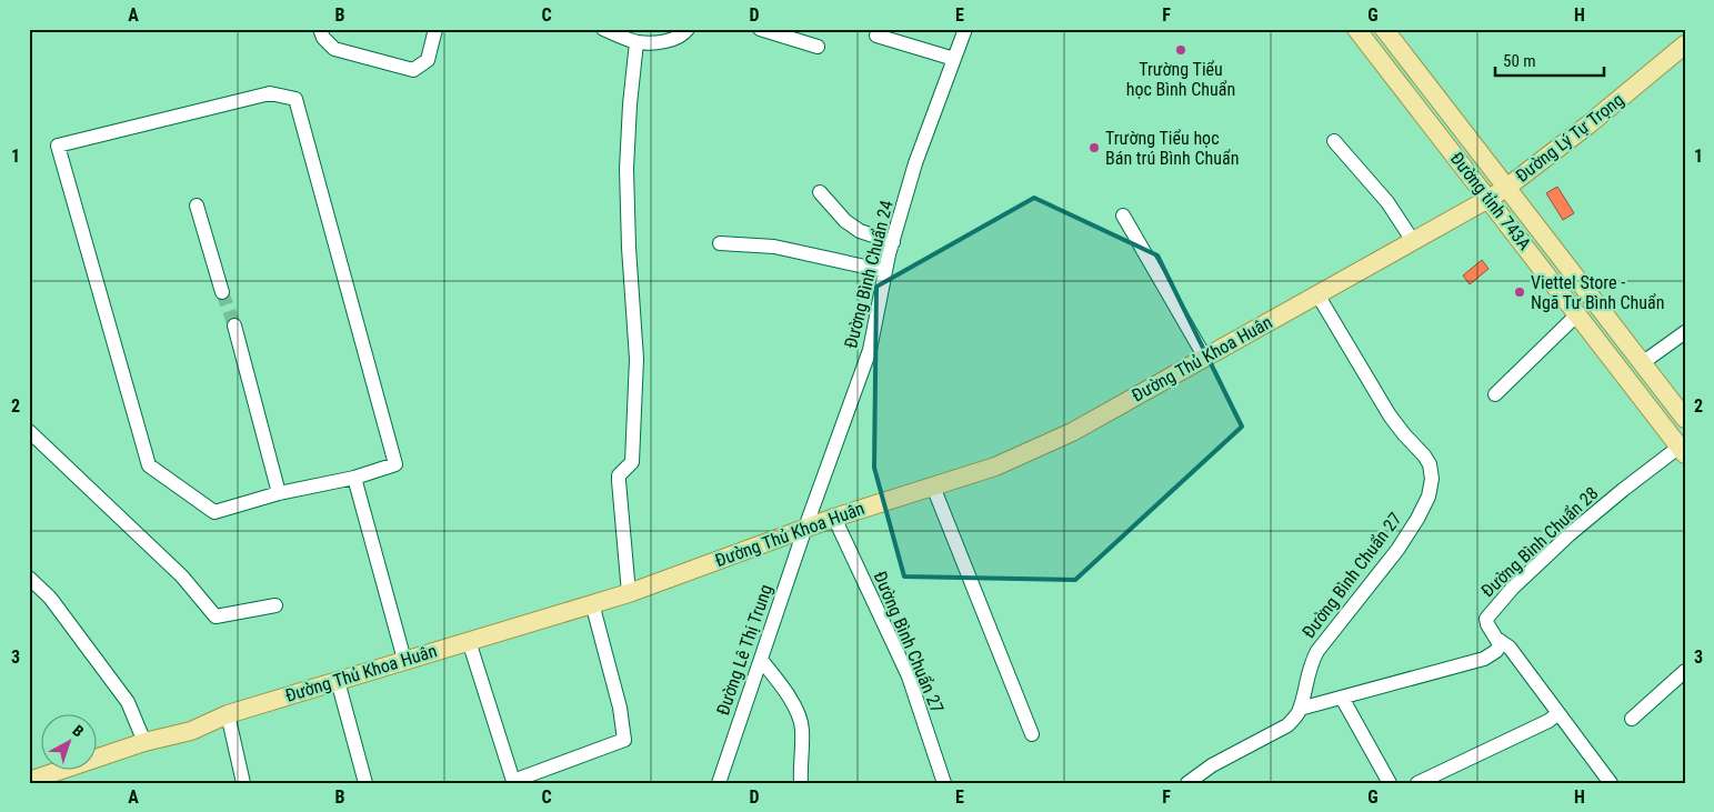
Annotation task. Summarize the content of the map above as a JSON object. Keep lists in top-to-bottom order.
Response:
{
  "streets": {
    "main road": ["Đường Lý Tự Trọng", "Đường tỉnh 743A", "Đường Thủ Khoa Huân"],
    "street": [
      "Đường Bình Chuẩn 24",
      "Đường Bình Chuẩn 28",
      "Đường Bình Chuẩn 27",
      "Đường Lê Thị Trung"
    ]
  },
  "crossings": [
    ["Đường Lý Tự Trọng", "Đường tỉnh 743A"],
    ["Đường Lý Tự Trọng", "Đường Thủ Khoa Huân"],
    ["Đường tỉnh 743A", "Đường Thủ Khoa Huân"],
    ["Đường tỉnh 743A", "Đường Bình Chuẩn 28"],
    ["Đường Bình Chuẩn 24", "Đường Thủ Khoa Huân"],
    ["Đường Bình Chuẩn 24", "Đường Lê Thị Trung"],
    ["Đường Thủ Khoa Huân", "Đường Bình Chuẩn 27"],
    ["Đường Thủ Khoa Huân", "Đường Lê Thị Trung"]
  ],
  "places": ["Trường Tiểu học Bình Chuẩn", "Trường Tiểu học Bán trú Bình Chuẩn", "Viettel Store - Ngã Tư Bình Chuẩn"],
  "scale_bar": "50 m",
  "north": "top right",
  "grid": {
    "columns": [
      "A",
      "B",
      "C",
      "D",
      "E",
      "F",
      "G",
      "H"
    ],
    "rows": ["1", "2", "3"]
  }
}
